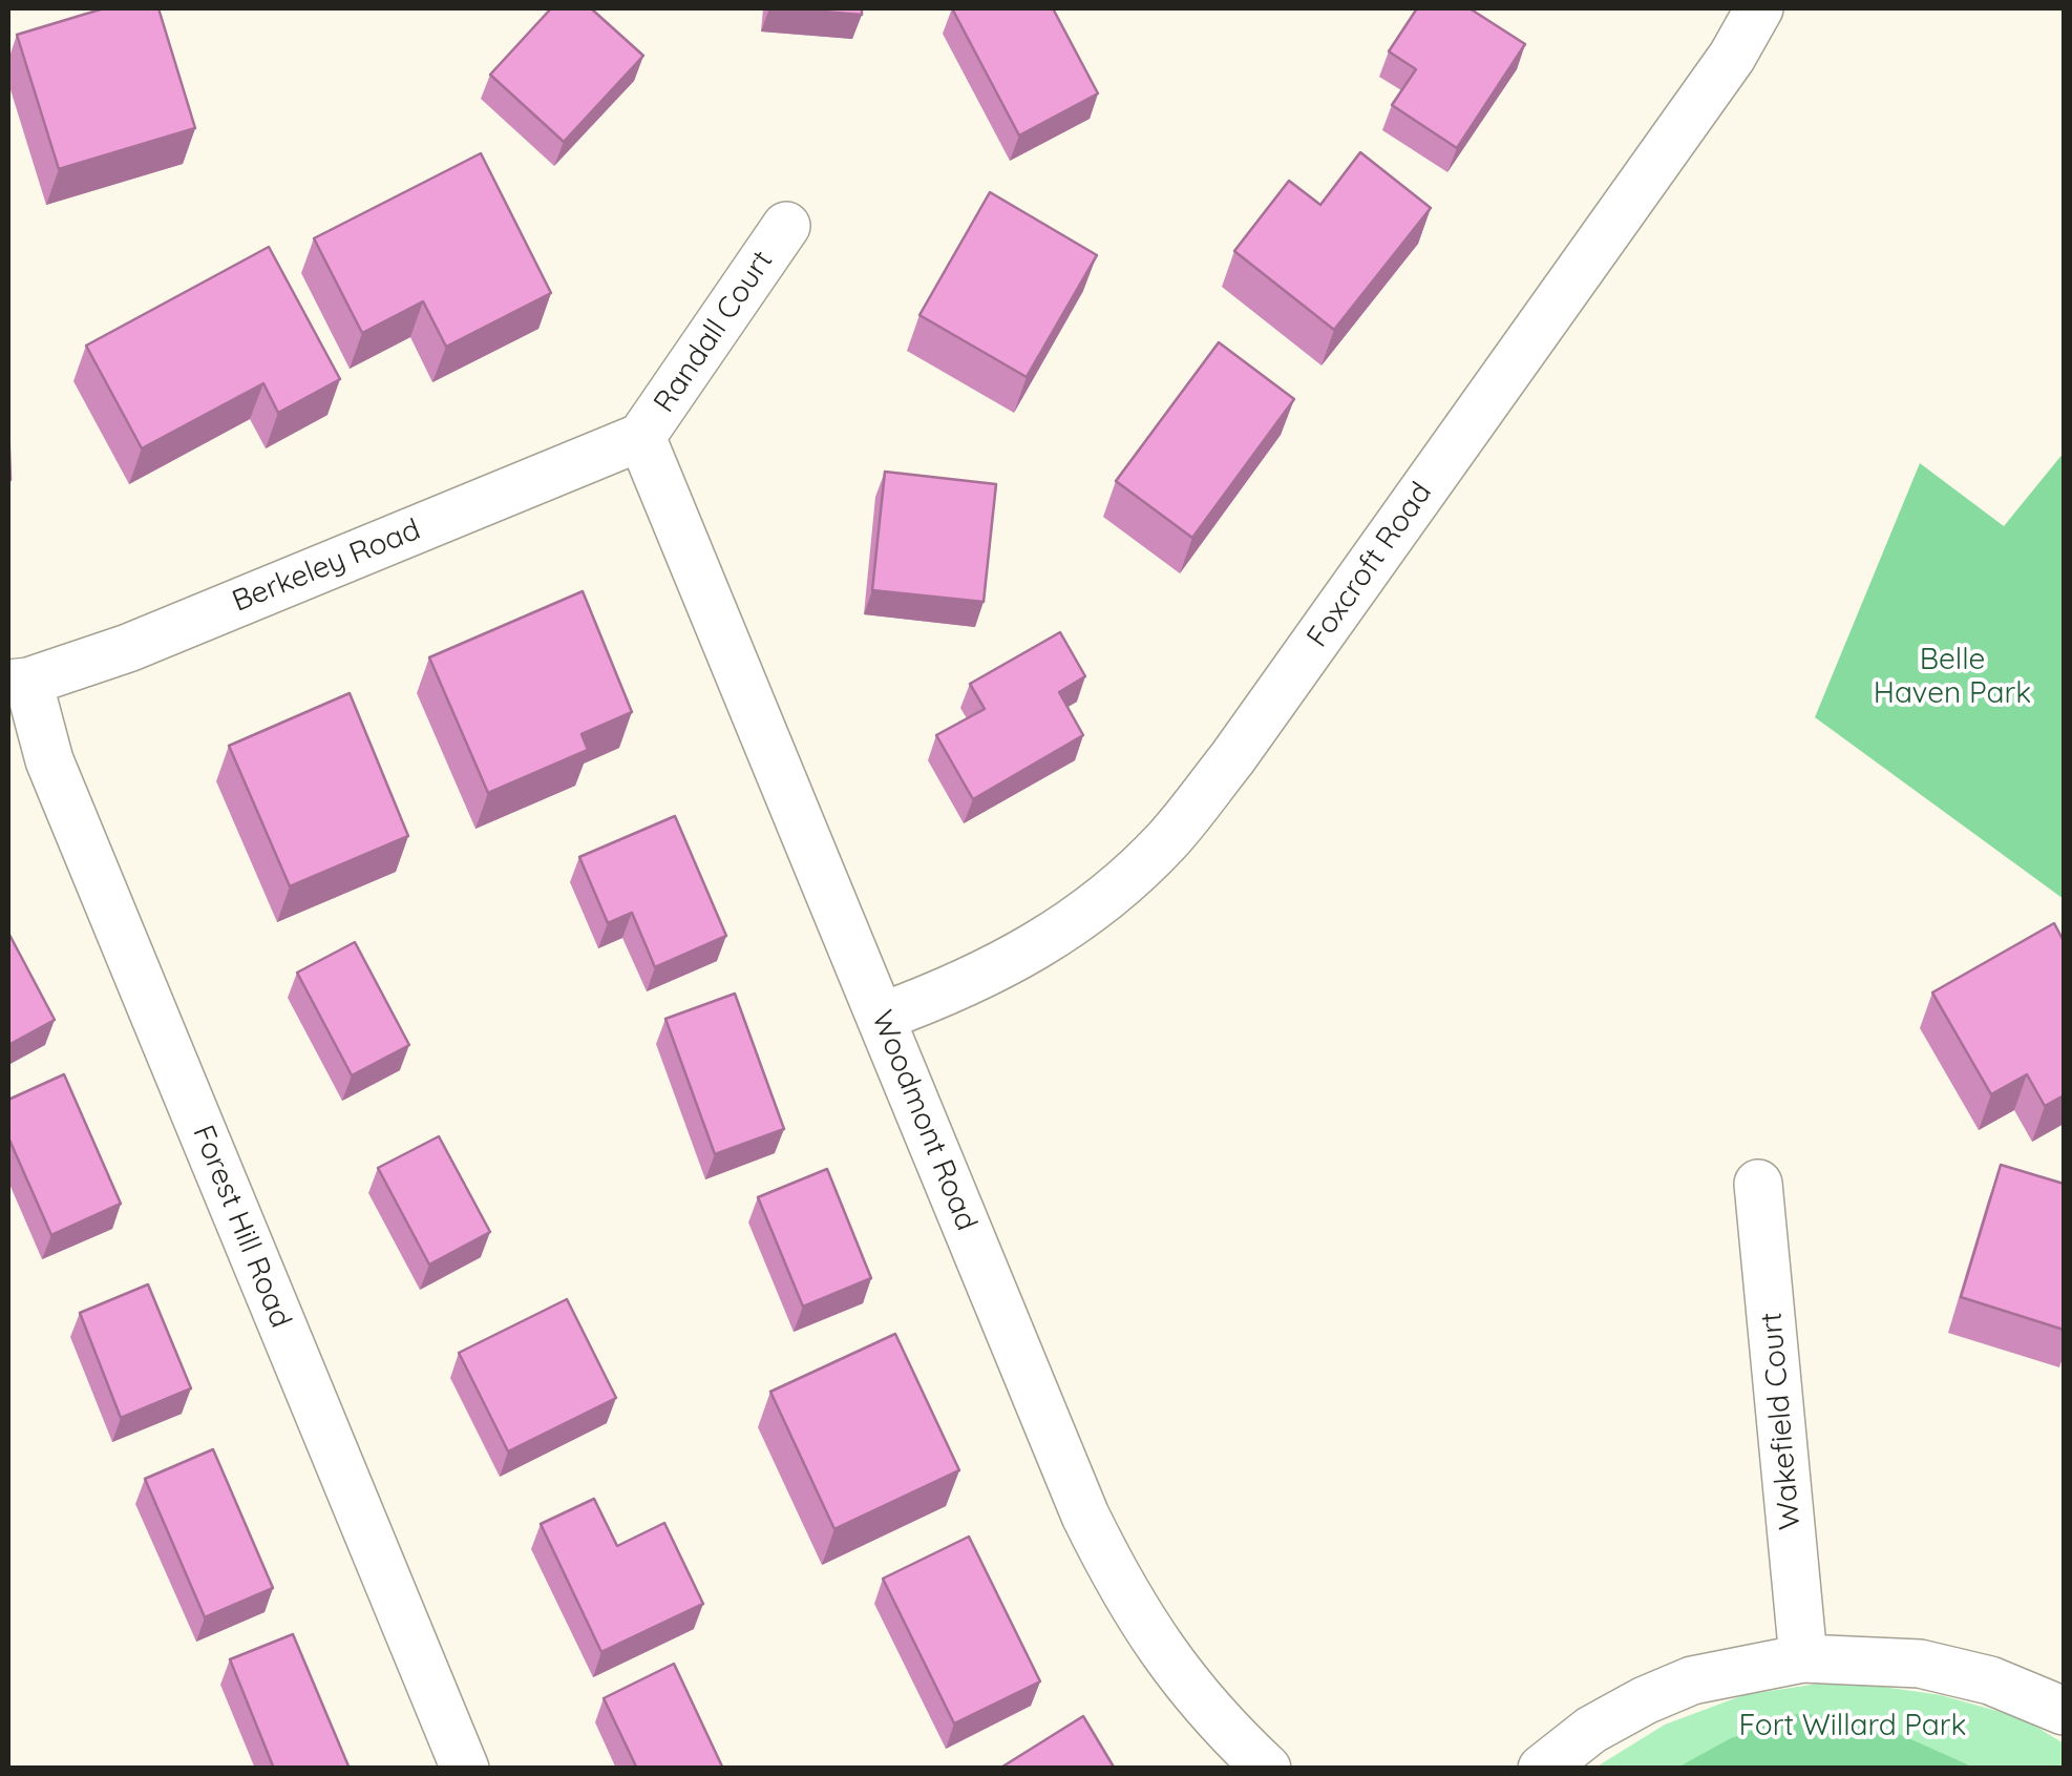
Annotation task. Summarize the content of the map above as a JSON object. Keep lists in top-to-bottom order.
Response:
{
  "streets": {
    "street": [
      "Randall Court",
      "Foxcroft Road",
      "Berkeley Road",
      "Woodmont Road",
      "Forest Hill Road",
      "Wakefield Court"
    ]
  },
  "crossings": [
    ["Randall Court", "Berkeley Road"],
    ["Randall Court", "Woodmont Road"],
    ["Foxcroft Road", "Woodmont Road"],
    ["Berkeley Road", "Woodmont Road"],
    ["Berkeley Road", "Forest Hill Road"]
  ],
  "parks": ["Belle Haven Park", "Fort Willard Park"]
}
